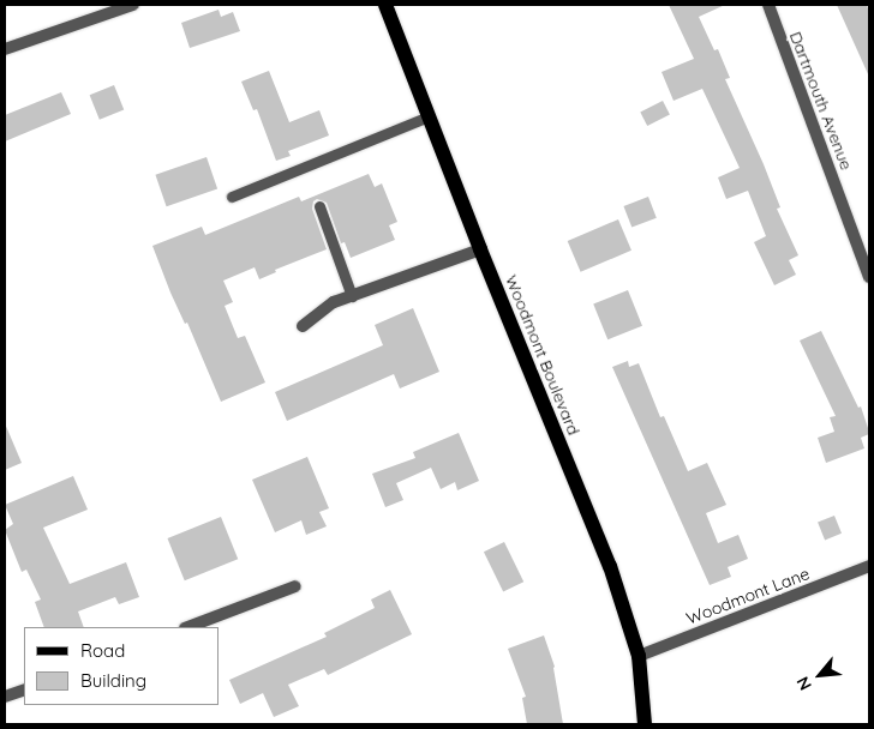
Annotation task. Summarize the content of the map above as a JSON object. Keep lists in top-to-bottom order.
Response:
{
  "streets": {
    "main road": ["Woodmont Boulevard"],
    "street": ["Dartmouth Avenue", "Woodmont Lane"]
  },
  "crossings": [
    ["Woodmont Boulevard", "Woodmont Lane"]
  ],
  "legend": ["Road", "Building"],
  "north": "bottom left"
}
